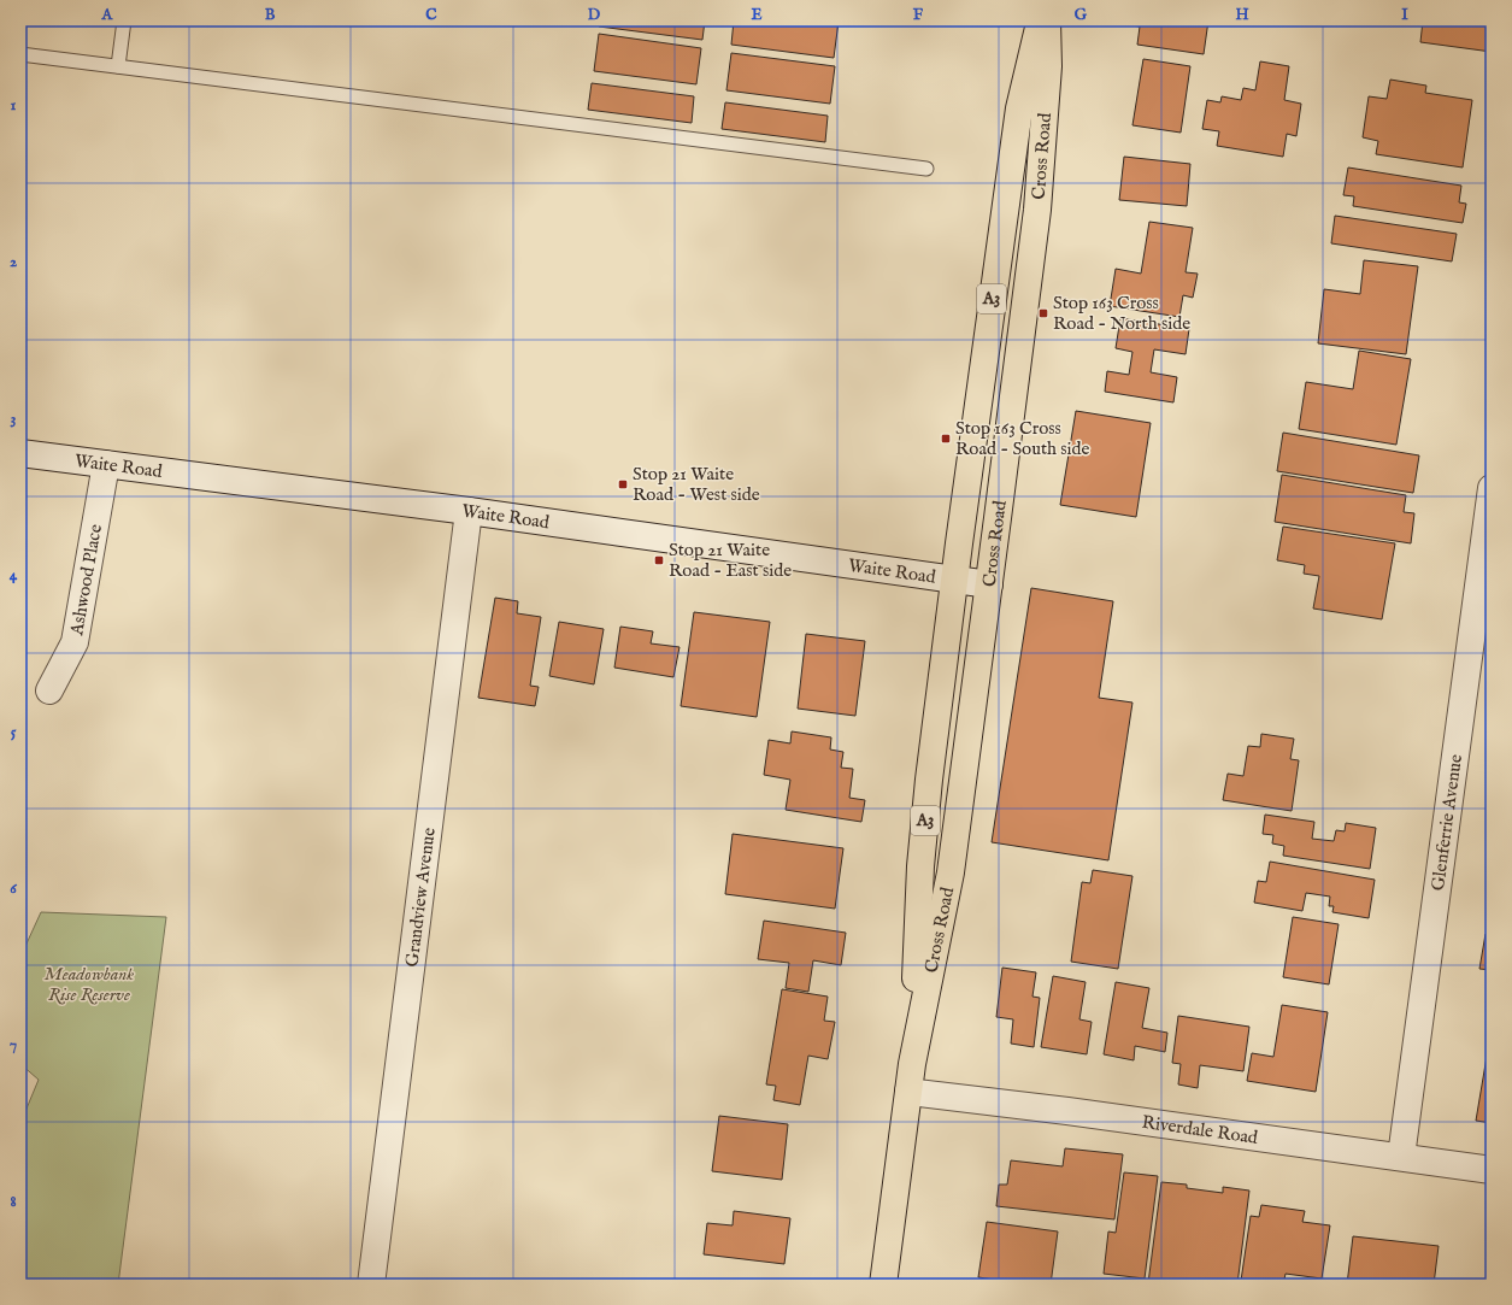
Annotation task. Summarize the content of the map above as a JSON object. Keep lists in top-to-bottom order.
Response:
{
  "streets": {
    "highway": ["Cross Road", "A3"],
    "street": [
      "Waite Road",
      "Ashwood Place",
      "Glenferrie Avenue",
      "Grandview Avenue",
      "Riverdale Road"
    ]
  },
  "crossings": [
    ["Cross Road", "Waite Road"],
    ["Cross Road", "Riverdale Road"],
    ["Waite Road", "Ashwood Place"],
    ["Waite Road", "Grandview Avenue"],
    ["Glenferrie Avenue", "Riverdale Road"]
  ],
  "parks": ["Meadowbank Rise Reserve"],
  "places": {
    "transit": [
      "Stop 163 Cross Road - North side",
      "Stop 163 Cross Road - South side",
      "Stop 21 Waite Road - West side",
      "Stop 21 Waite Road - East side"
    ]
  },
  "grid": {
    "columns": [
      "A",
      "B",
      "C",
      "D",
      "E",
      "F",
      "G",
      "H",
      "I"
    ],
    "rows": [
      "1",
      "2",
      "3",
      "4",
      "5",
      "6",
      "7",
      "8"
    ]
  }
}
